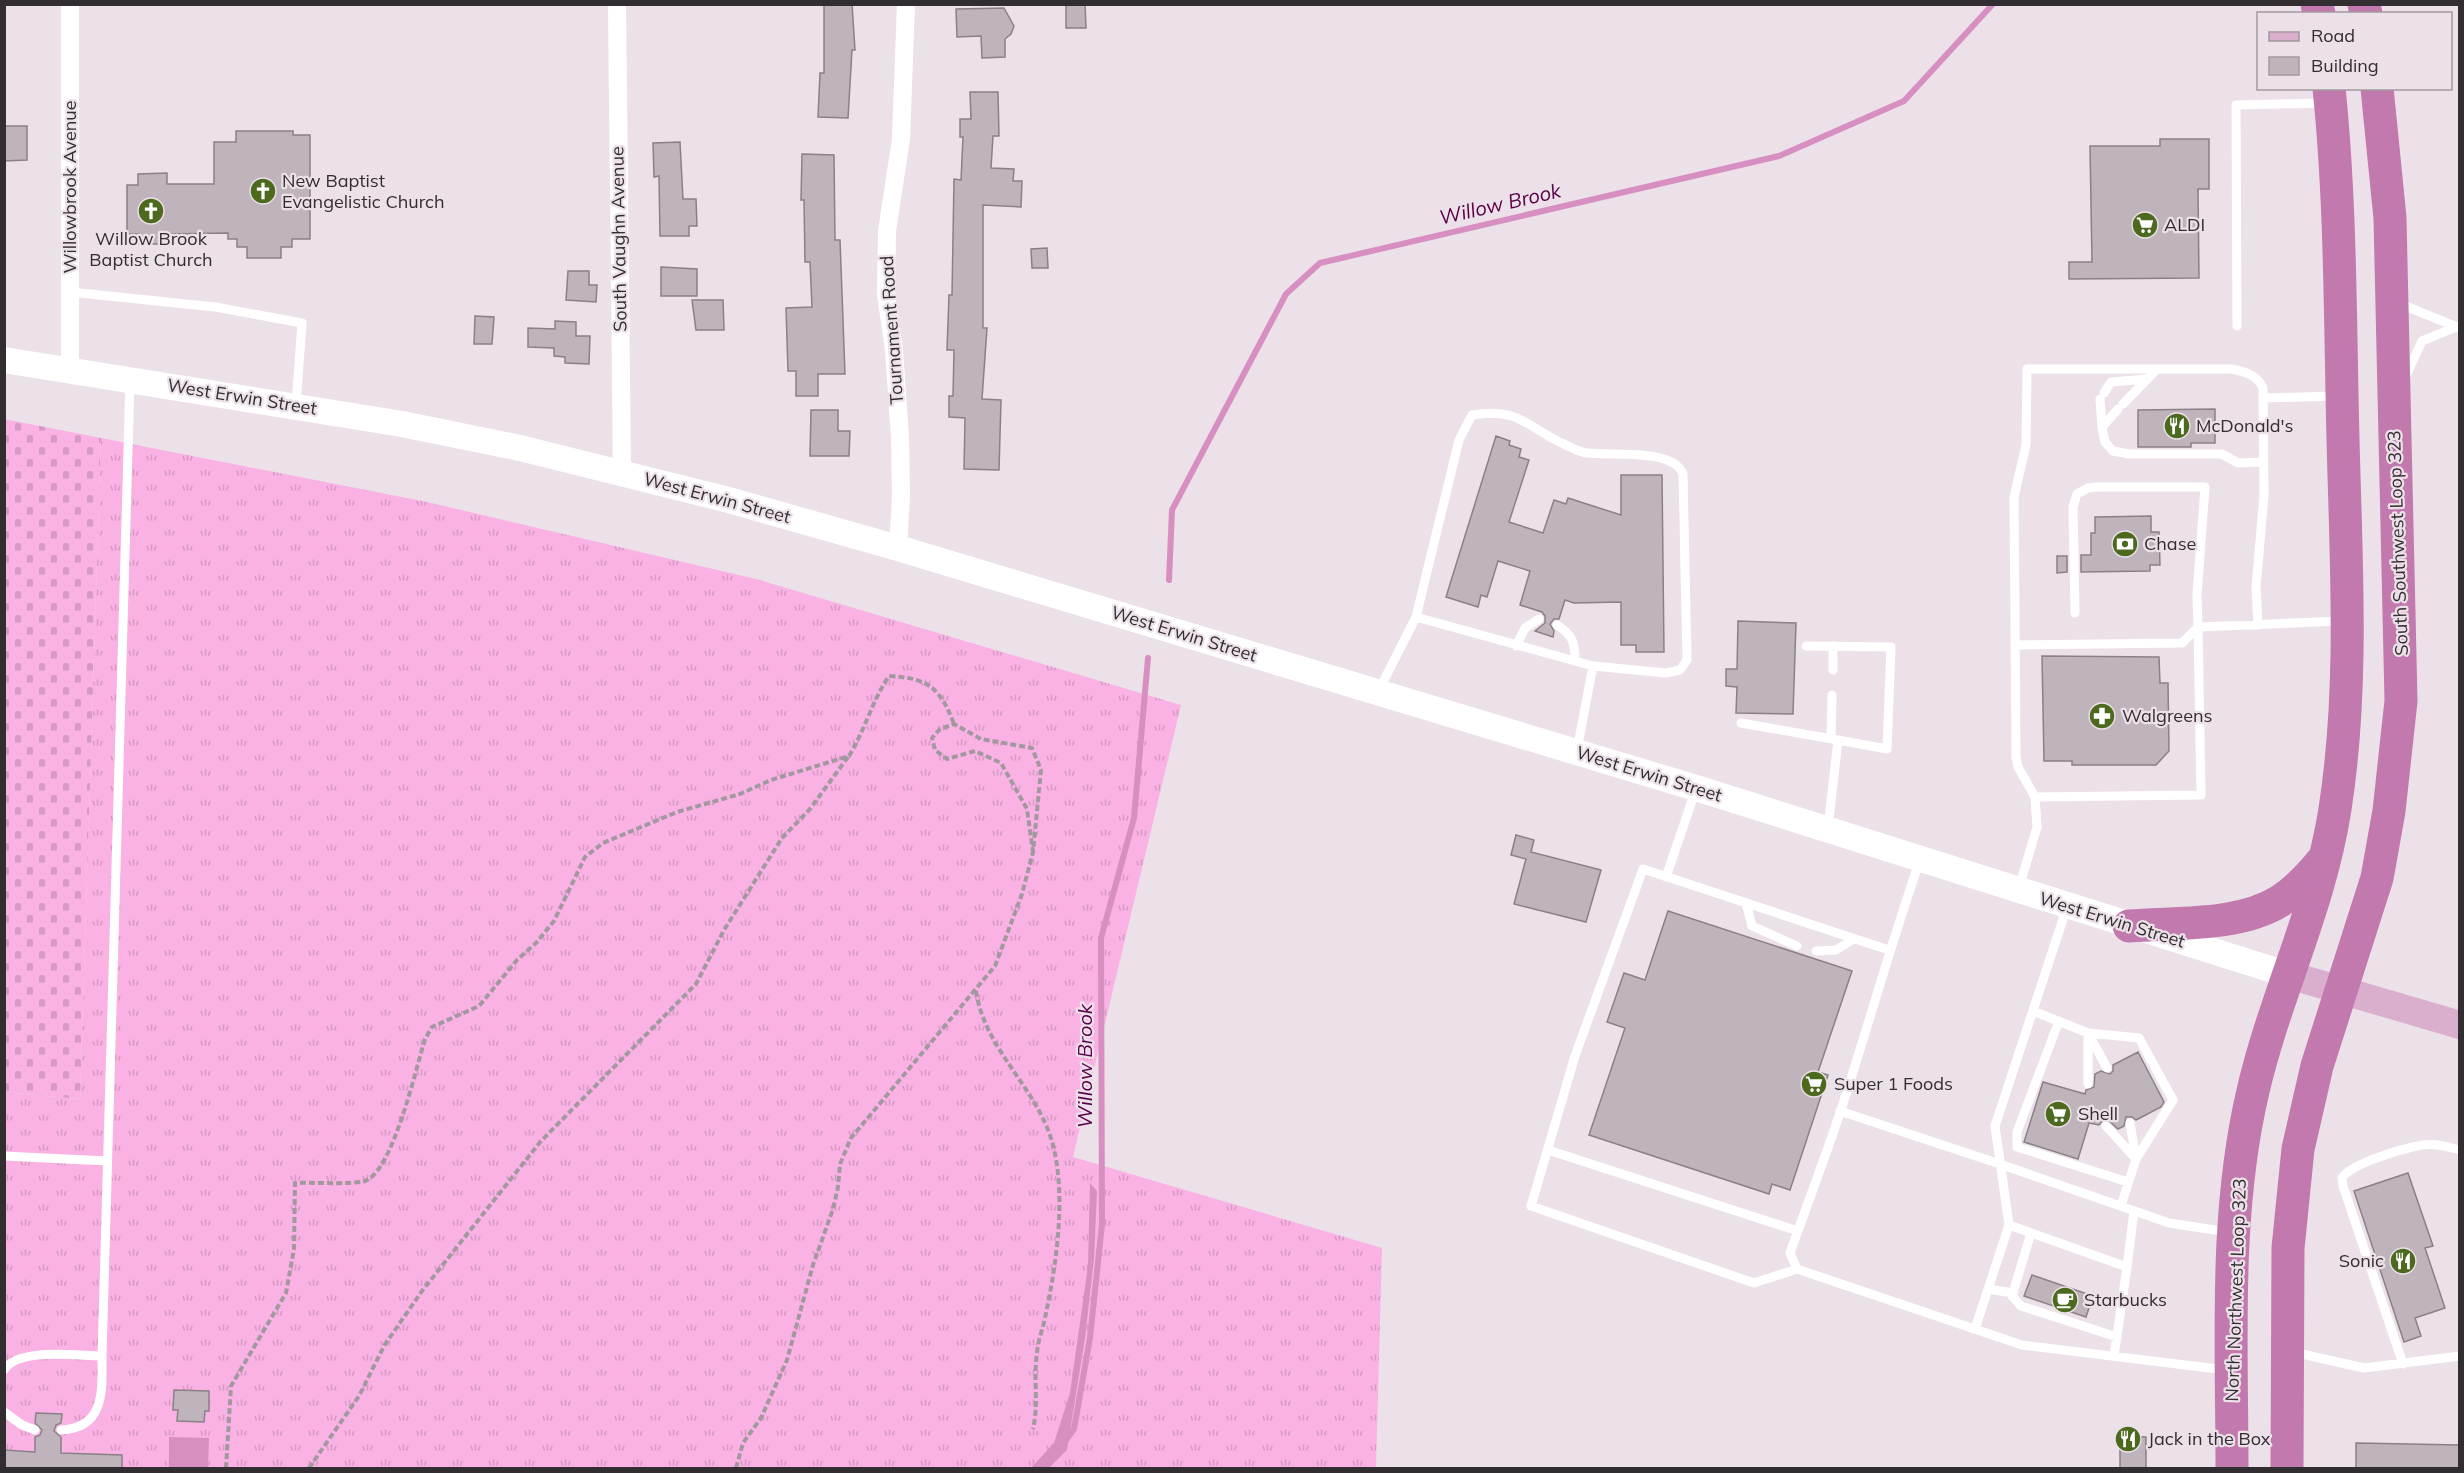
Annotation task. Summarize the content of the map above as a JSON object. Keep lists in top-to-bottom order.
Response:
{
  "streets": {
    "highway": ["South Southwest Loop 323", "North Northwest Loop 323"],
    "main road": ["West Erwin Street"],
    "street": ["Willowbrook Avenue", "South Vaughn Avenue", "Tournament Road"]
  },
  "crossings": [
    ["Willowbrook Avenue", "West Erwin Street"],
    ["South Vaughn Avenue", "West Erwin Street"],
    ["Tournament Road", "West Erwin Street"],
    ["West Erwin Street", "South Southwest Loop 323"],
    ["West Erwin Street", "North Northwest Loop 323"]
  ],
  "water": ["Willow Brook"],
  "places": {
    "church": ["New Baptist Evangelistic Church", "Willow Brook Baptist Church"],
    "supermarket": ["ALDI", "Super 1 Foods", "Shell"],
    "restaurant": ["McDonald's", "Sonic", "Jack in the Box"],
    "bank": ["Chase"],
    "pharmacy": ["Walgreens"],
    "cafe": ["Starbucks"]
  },
  "legend": ["Road", "Building"]
}
